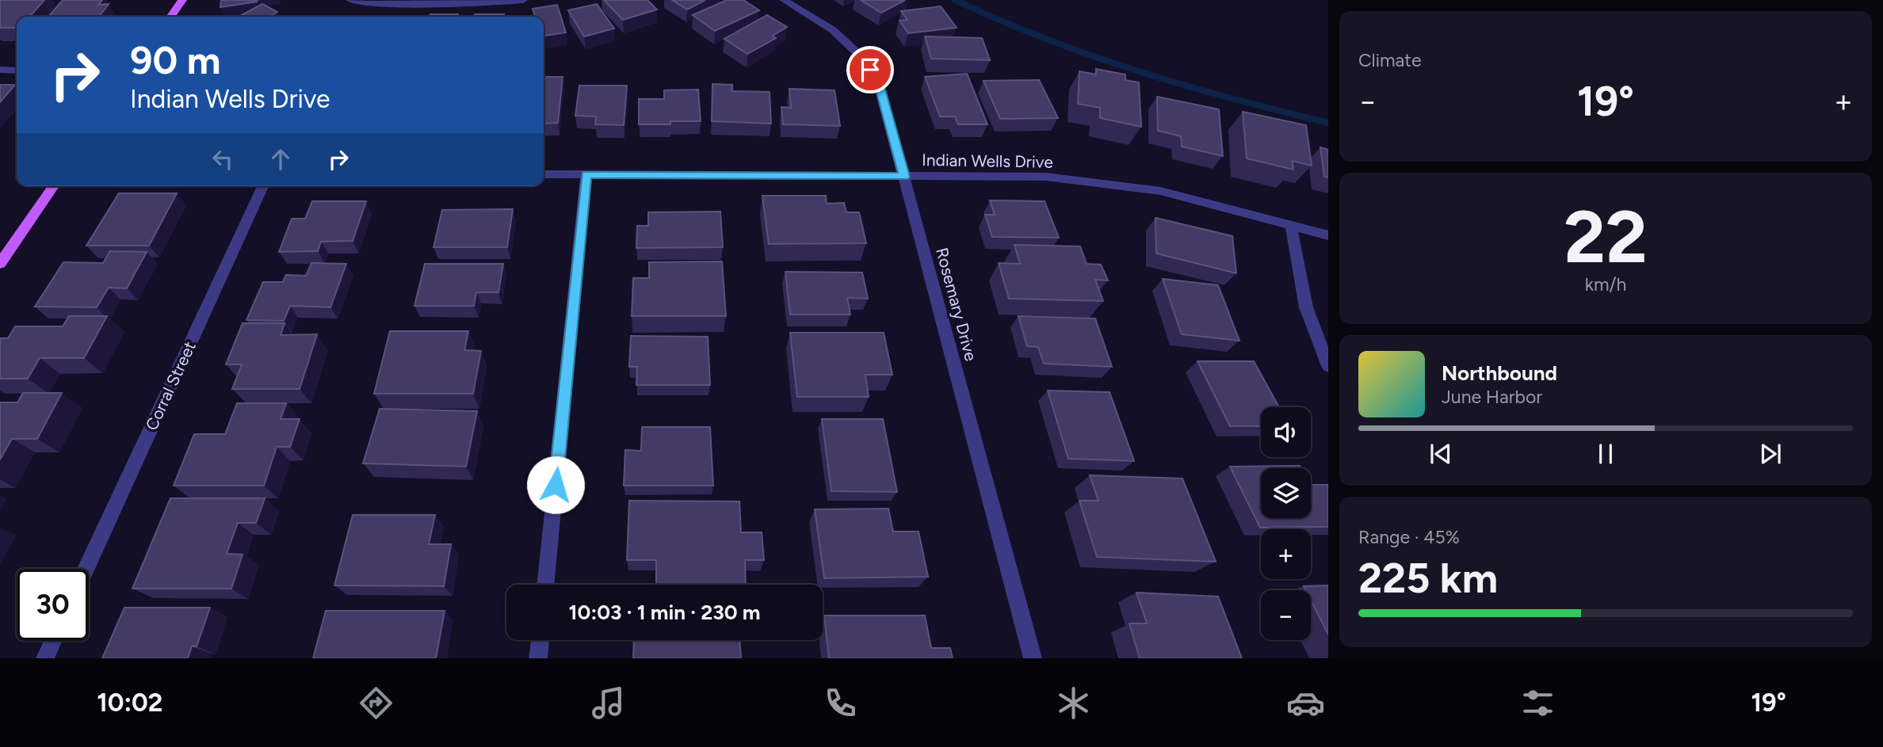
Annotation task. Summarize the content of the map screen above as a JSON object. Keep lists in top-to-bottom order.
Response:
{
  "streets": {
    "street": ["Indian Wells Drive", "Rosemary Drive", "Corral Street"]
  },
  "crossings": [
    ["Indian Wells Drive", "Rosemary Drive"]
  ],
  "page": {
    "tile": [
      "Climate",
      ["22", "km/h"],
      ["Range · 45%", "225 km"]
    ],
    "turn": ["90 m", "Indian Wells Drive"],
    "heat": ["−", "19°", "+"],
    "song": ["Northbound", "June Harbor"],
    "map_buttons": ["+", "−"],
    "limit": "30",
    "trip": "10:03 · 1 min · 230 m",
    "tabs": ["10:02", "19°"]
  }
}
